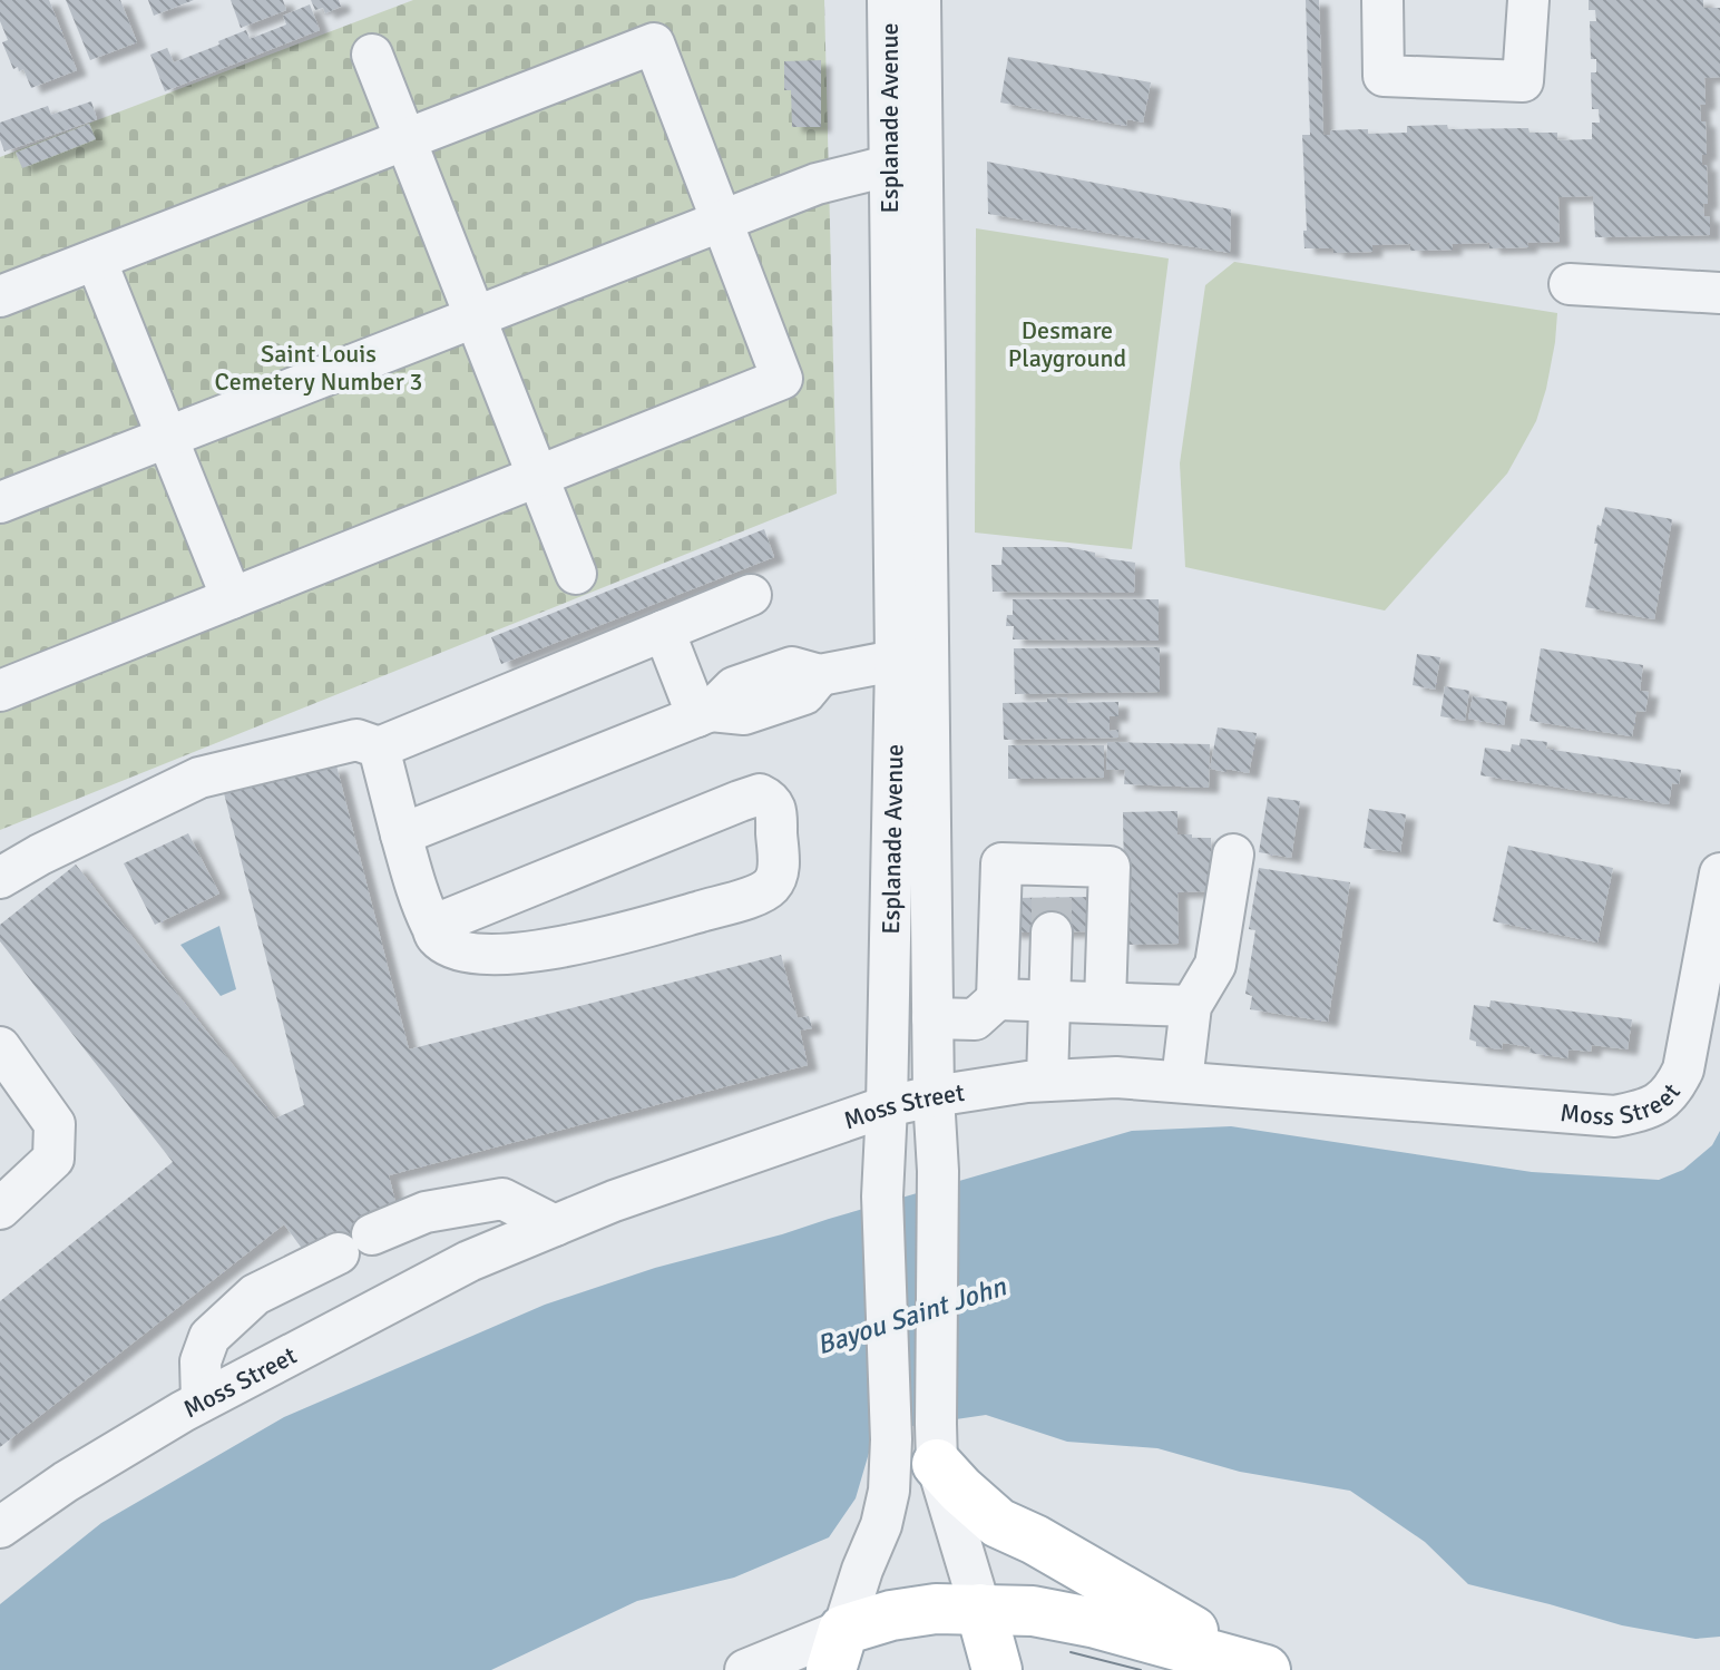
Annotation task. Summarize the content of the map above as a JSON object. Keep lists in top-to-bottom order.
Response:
{
  "streets": {
    "main road": ["Esplanade Avenue"],
    "street": ["Moss Street"]
  },
  "crossings": [
    ["Esplanade Avenue", "Moss Street"]
  ],
  "water": ["Bayou Saint John"],
  "parks": ["Desmare Playground", "Saint Louis Cemetery Number 3"]
}
